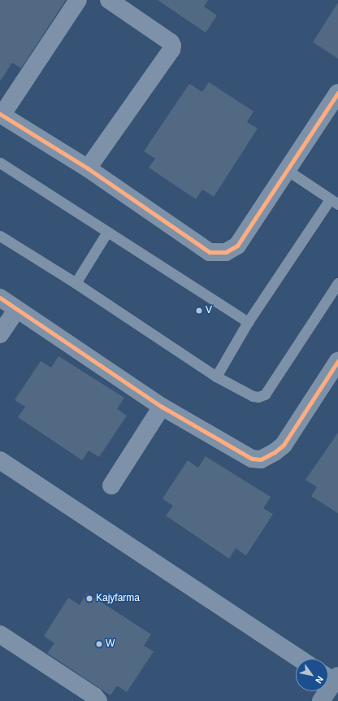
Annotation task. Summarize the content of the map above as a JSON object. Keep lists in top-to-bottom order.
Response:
{
  "places": ["V", "Kajyfarma", "W"],
  "north": "bottom right"
}
